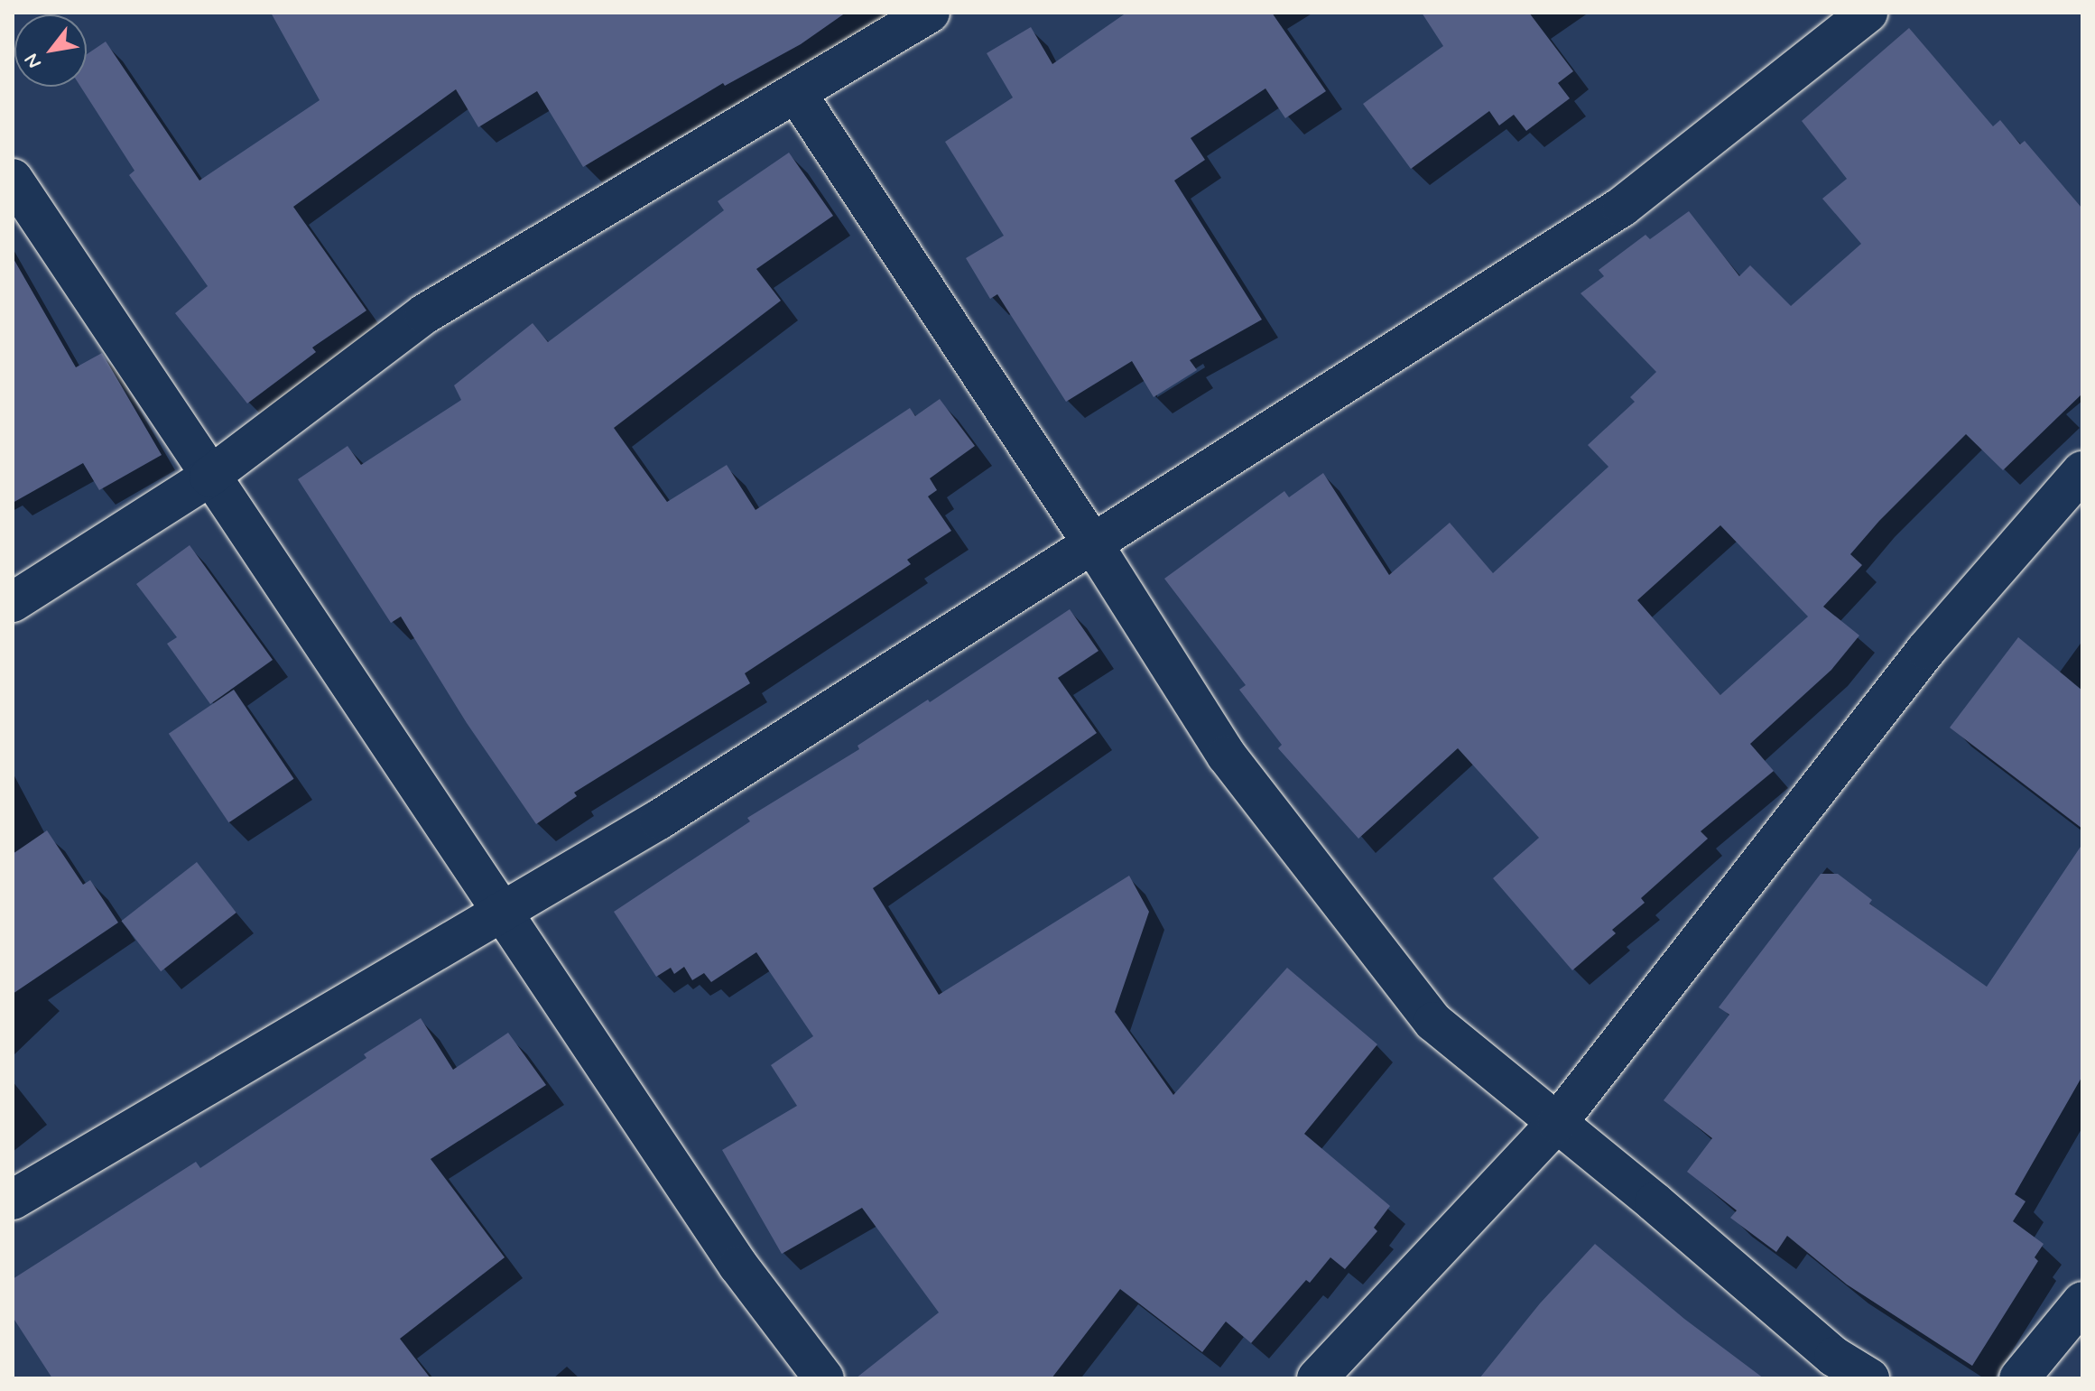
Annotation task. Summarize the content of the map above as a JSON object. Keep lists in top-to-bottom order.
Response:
{
  "north": "bottom left"
}
